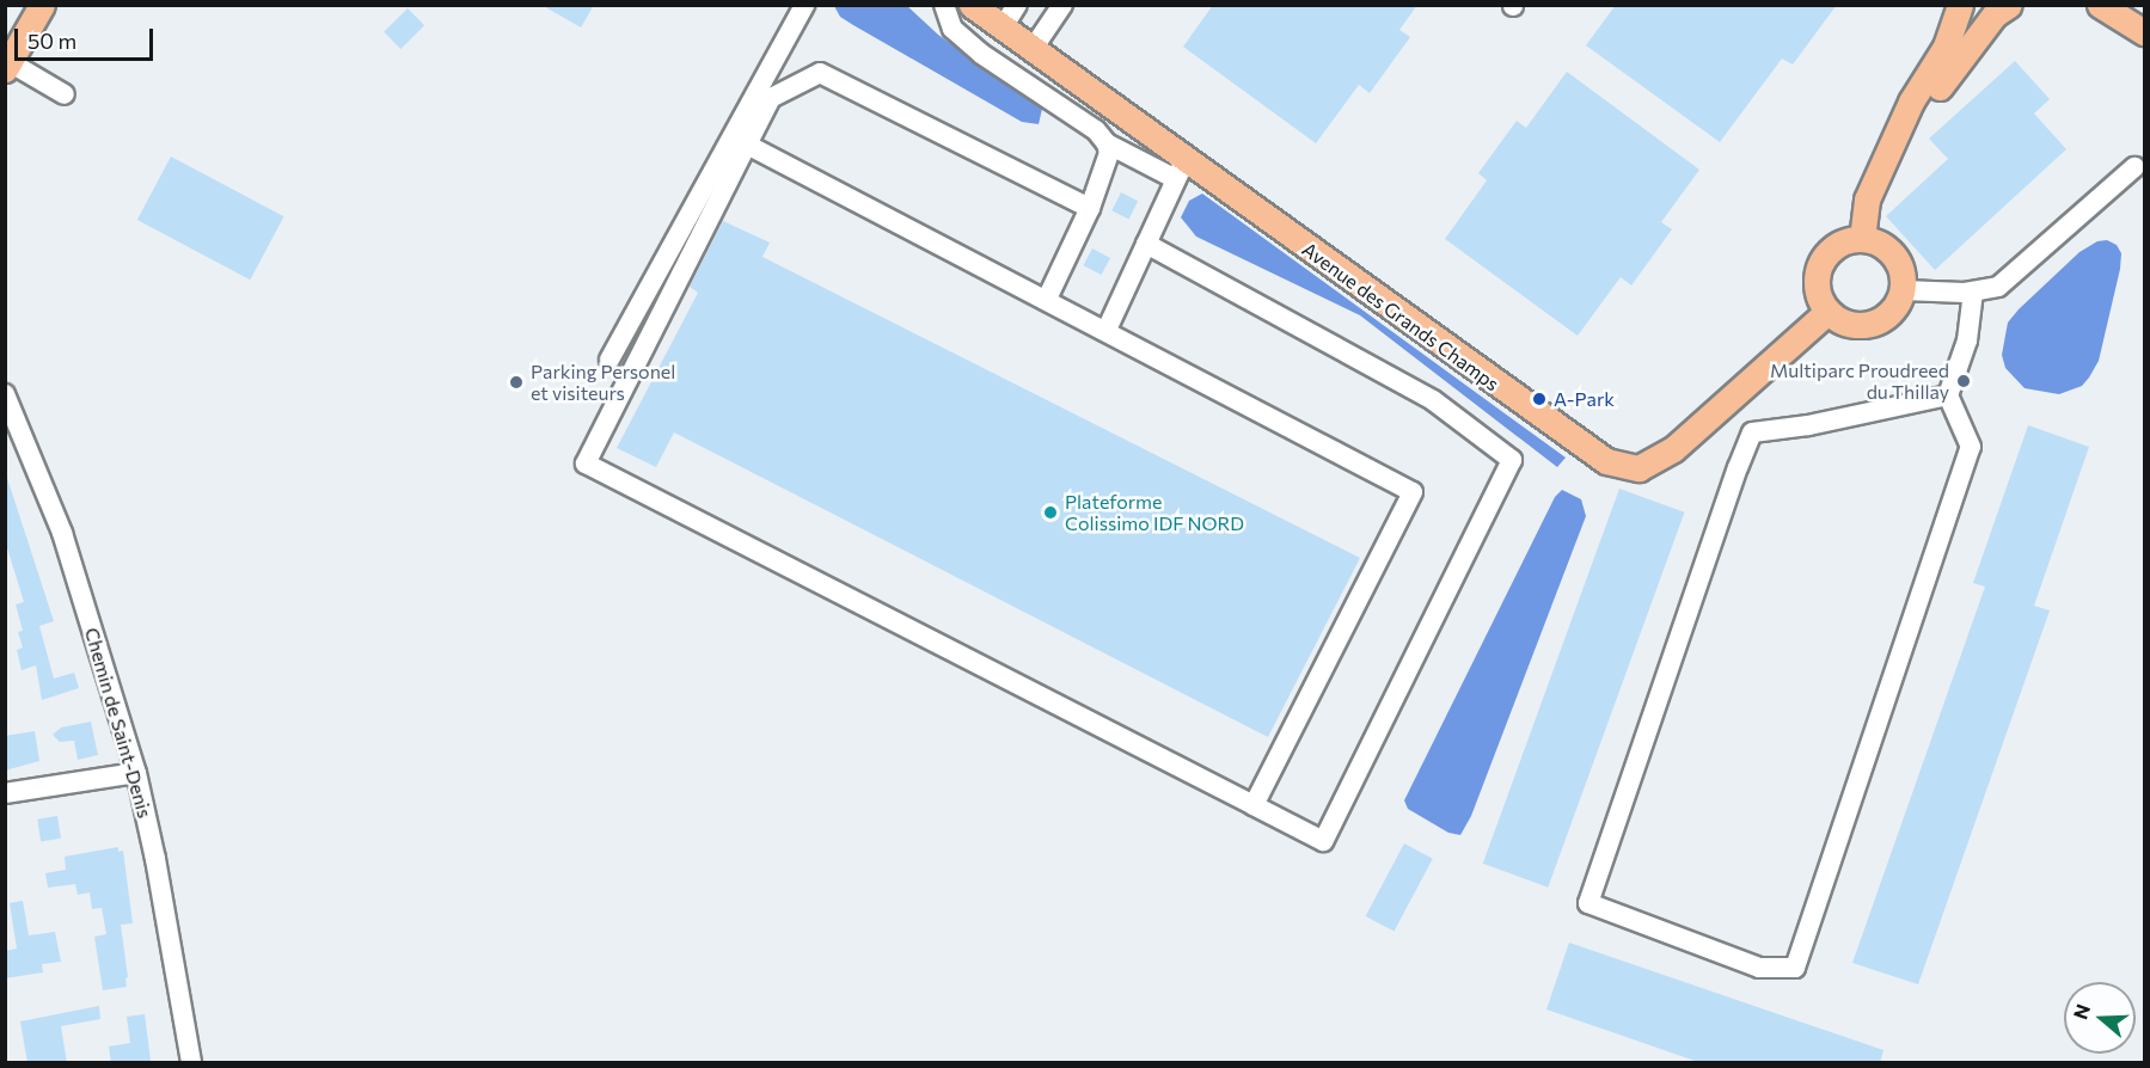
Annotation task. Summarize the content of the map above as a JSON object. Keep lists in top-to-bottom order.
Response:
{
  "streets": {
    "main road": ["Avenue des Grands Champs"],
    "street": ["Chemin de Saint-Denis"]
  },
  "places": [
    "Multiparc Proudreed du Thillay",
    "Parking Personel et visiteurs",
    "A-Park",
    "Plateforme Colissimo IDF NORD"
  ],
  "scale_bar": "50 m",
  "north": "left"
}
